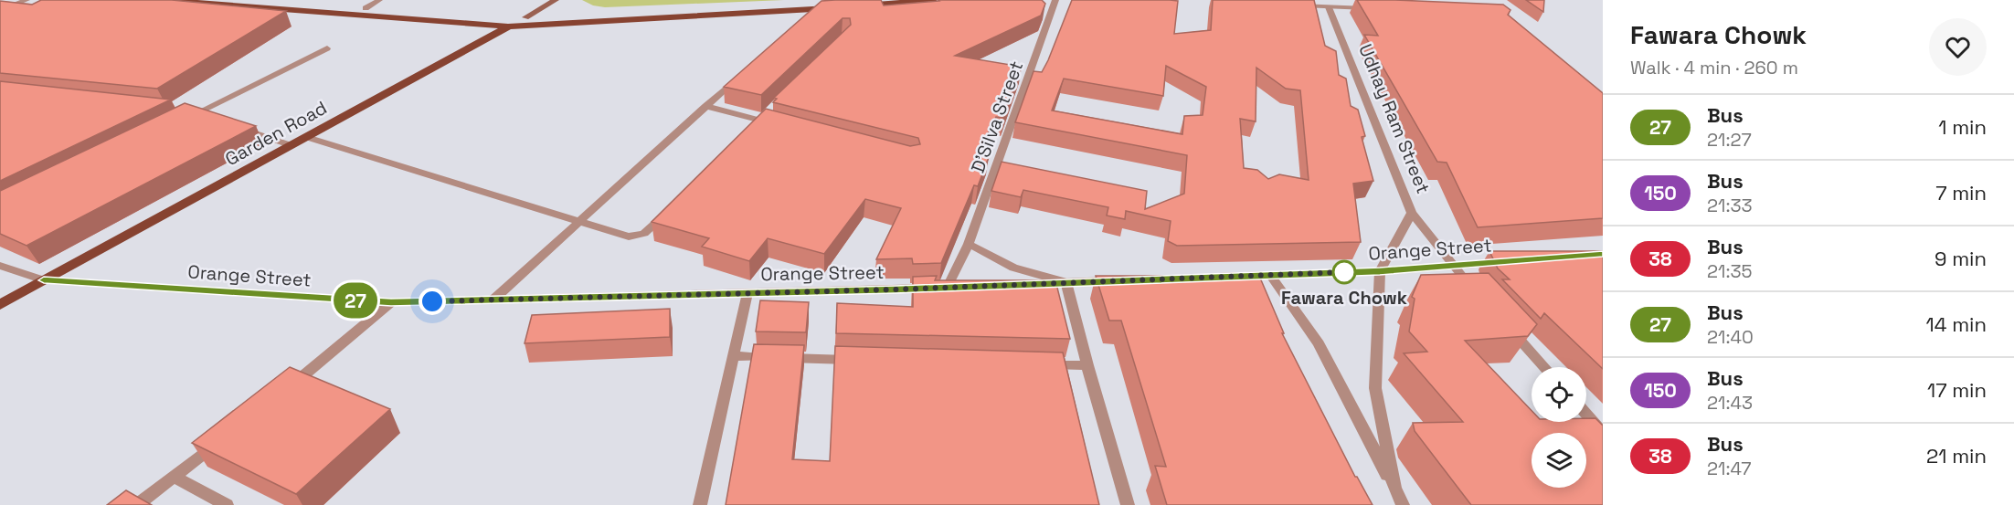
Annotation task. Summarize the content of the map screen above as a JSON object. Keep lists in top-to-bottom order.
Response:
{
  "streets": {
    "main road": ["Garden Road"],
    "street": ["D'Silva Street", "Udhay Ram Street", "Orange Street"]
  },
  "crossings": [
    ["D'Silva Street", "Orange Street"],
    ["Udhay Ram Street", "Orange Street"],
    ["Garden Road", "Orange Street"]
  ],
  "places": ["Fawara Chowk"],
  "lines": ["bus line 27"],
  "page": {
    "on_map": "27",
    "heading": ["Fawara Chowk", "Walk · 4 min · 260 m"],
    "list": [
      {
        "mark": "27",
        "name": "Bus",
        "note": "21:27",
        "value": "1 min"
      },
      {
        "mark": "150",
        "name": "Bus",
        "note": "21:33",
        "value": "7 min"
      },
      {
        "mark": "38",
        "name": "Bus",
        "note": "21:35",
        "value": "9 min"
      },
      {
        "mark": "27",
        "name": "Bus",
        "note": "21:40",
        "value": "14 min"
      },
      {
        "mark": "150",
        "name": "Bus",
        "note": "21:43",
        "value": "17 min"
      },
      {
        "mark": "38",
        "name": "Bus",
        "note": "21:47",
        "value": "21 min"
      }
    ]
  }
}
